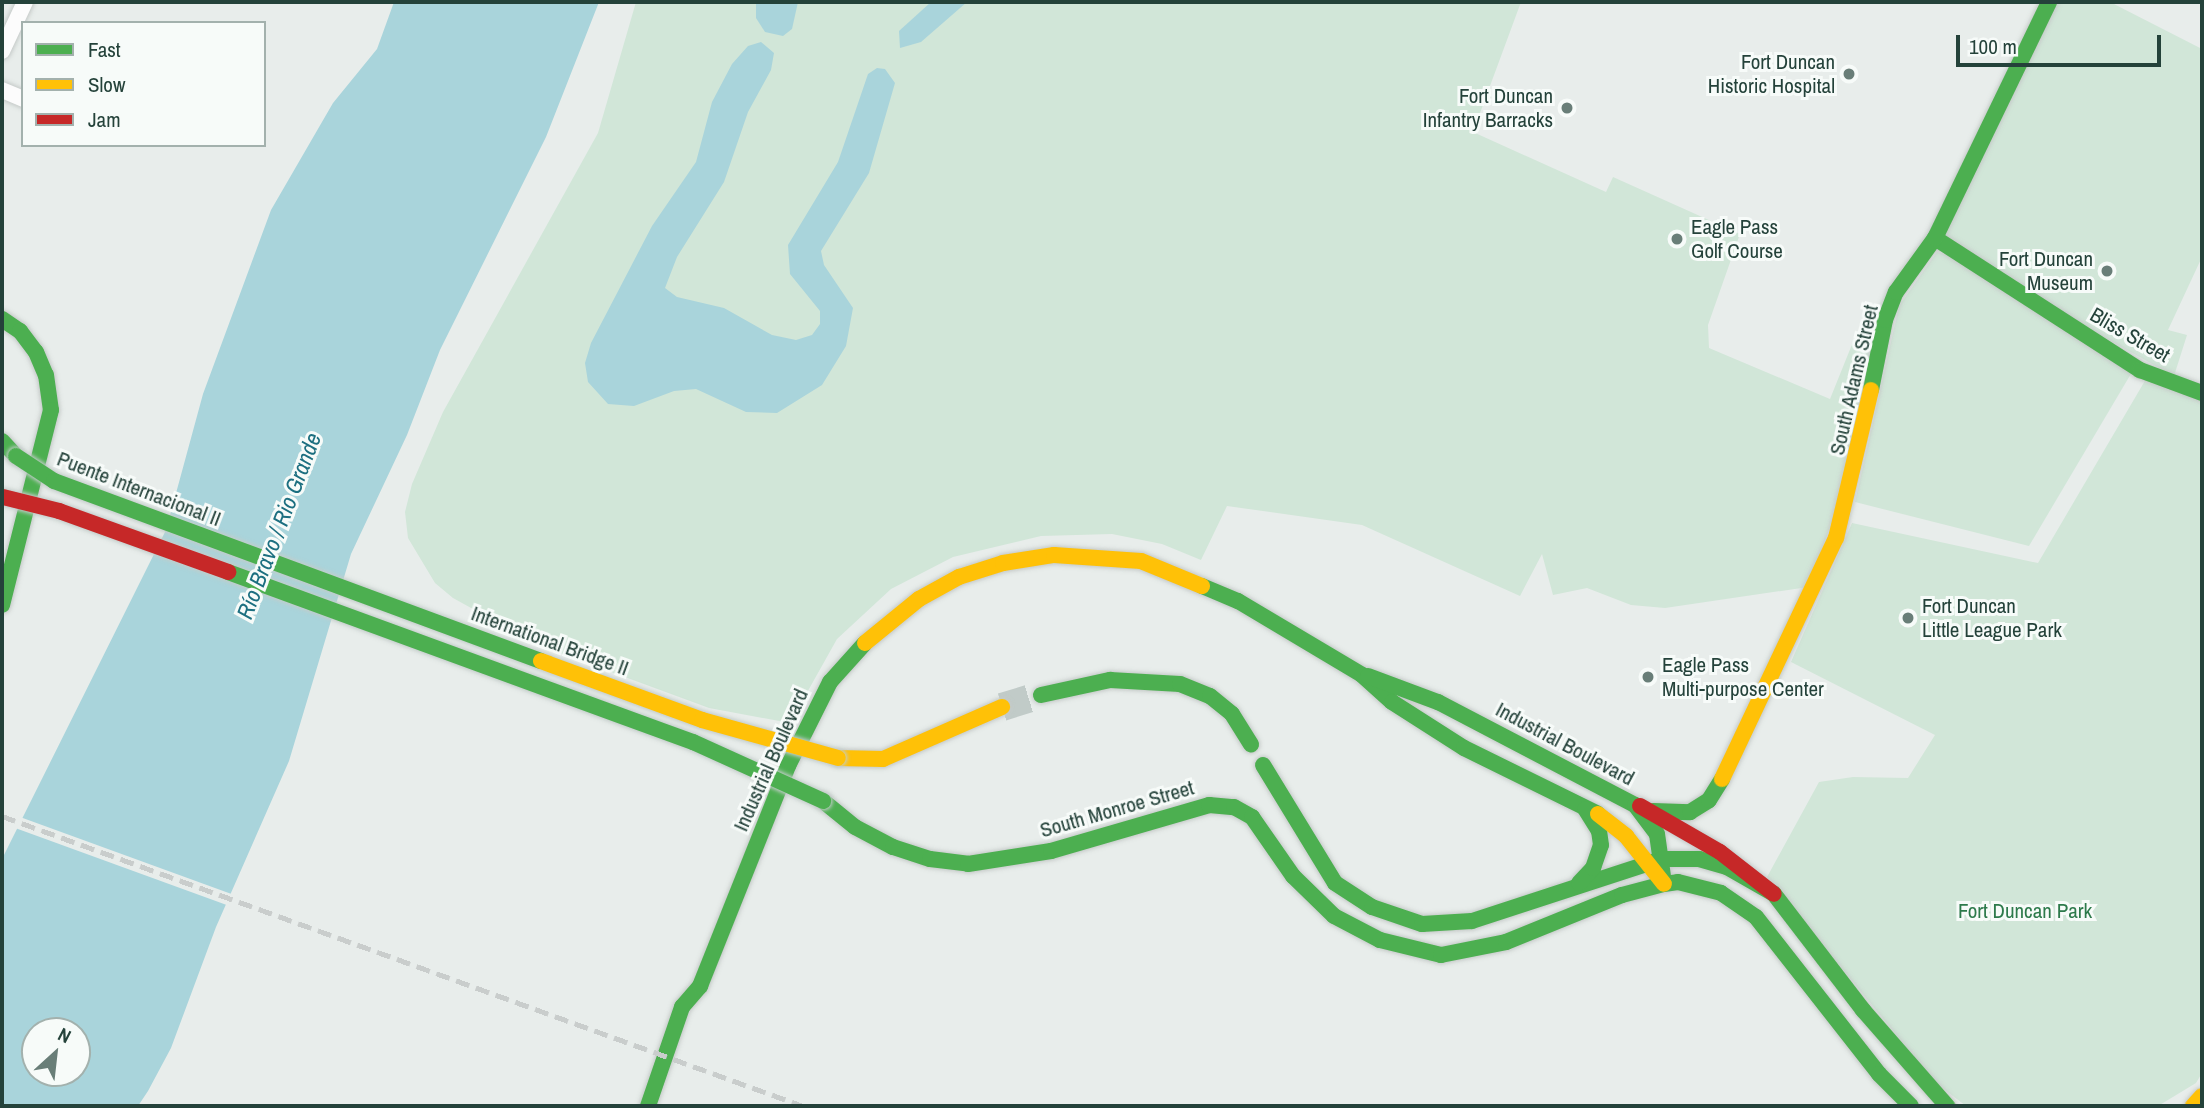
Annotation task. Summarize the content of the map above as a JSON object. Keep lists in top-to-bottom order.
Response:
{
  "streets": {
    "main road": [
      "Bliss Street",
      "South Adams Street",
      "Puente Internacional II",
      "International Bridge II",
      "Industrial Boulevard",
      "South Monroe Street"
    ]
  },
  "crossings": [
    ["Bliss Street", "South Adams Street"],
    ["Puente Internacional II", "International Bridge II"],
    ["Industrial Boulevard", "South Monroe Street"]
  ],
  "water": ["Río Bravo / Rio Grande"],
  "parks": ["Fort Duncan Park"],
  "places": [
    "Fort Duncan Historic Hospital",
    "Fort Duncan Infantry Barracks",
    "Eagle Pass Golf Course",
    "Fort Duncan Museum",
    "Fort Duncan Little League Park",
    "Eagle Pass Multi-purpose Center"
  ],
  "legend": ["Fast", "Slow", "Jam"],
  "scale_bar": "100 m",
  "north": "top right"
}
